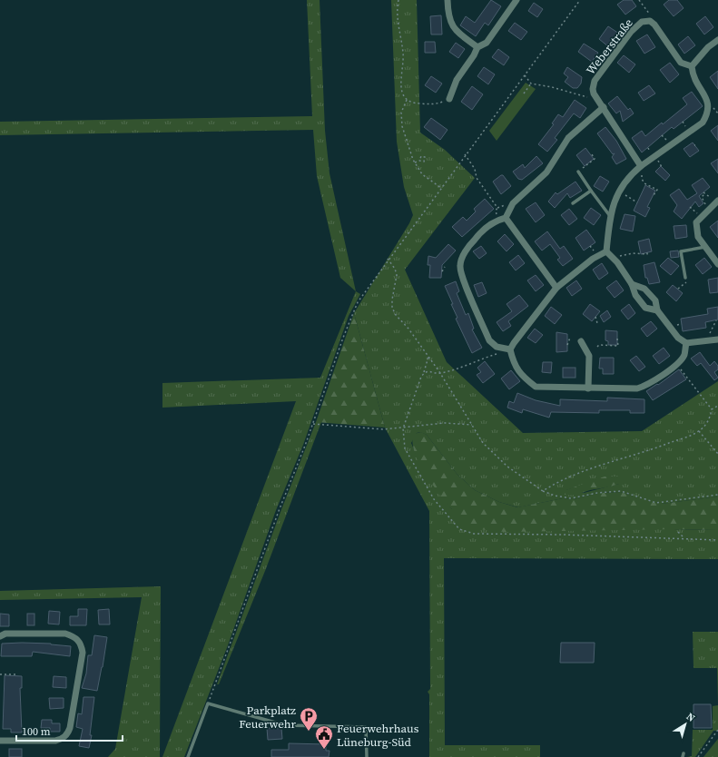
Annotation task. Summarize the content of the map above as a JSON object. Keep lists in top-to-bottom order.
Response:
{
  "streets": {
    "street": ["Weberstraße"]
  },
  "places": {
    "parking": ["Parkplatz Feuerwehr"],
    "public building": ["Feuerwehrhaus Lüneburg-Süd"]
  },
  "scale_bar": "100 m",
  "north": "top right"
}
